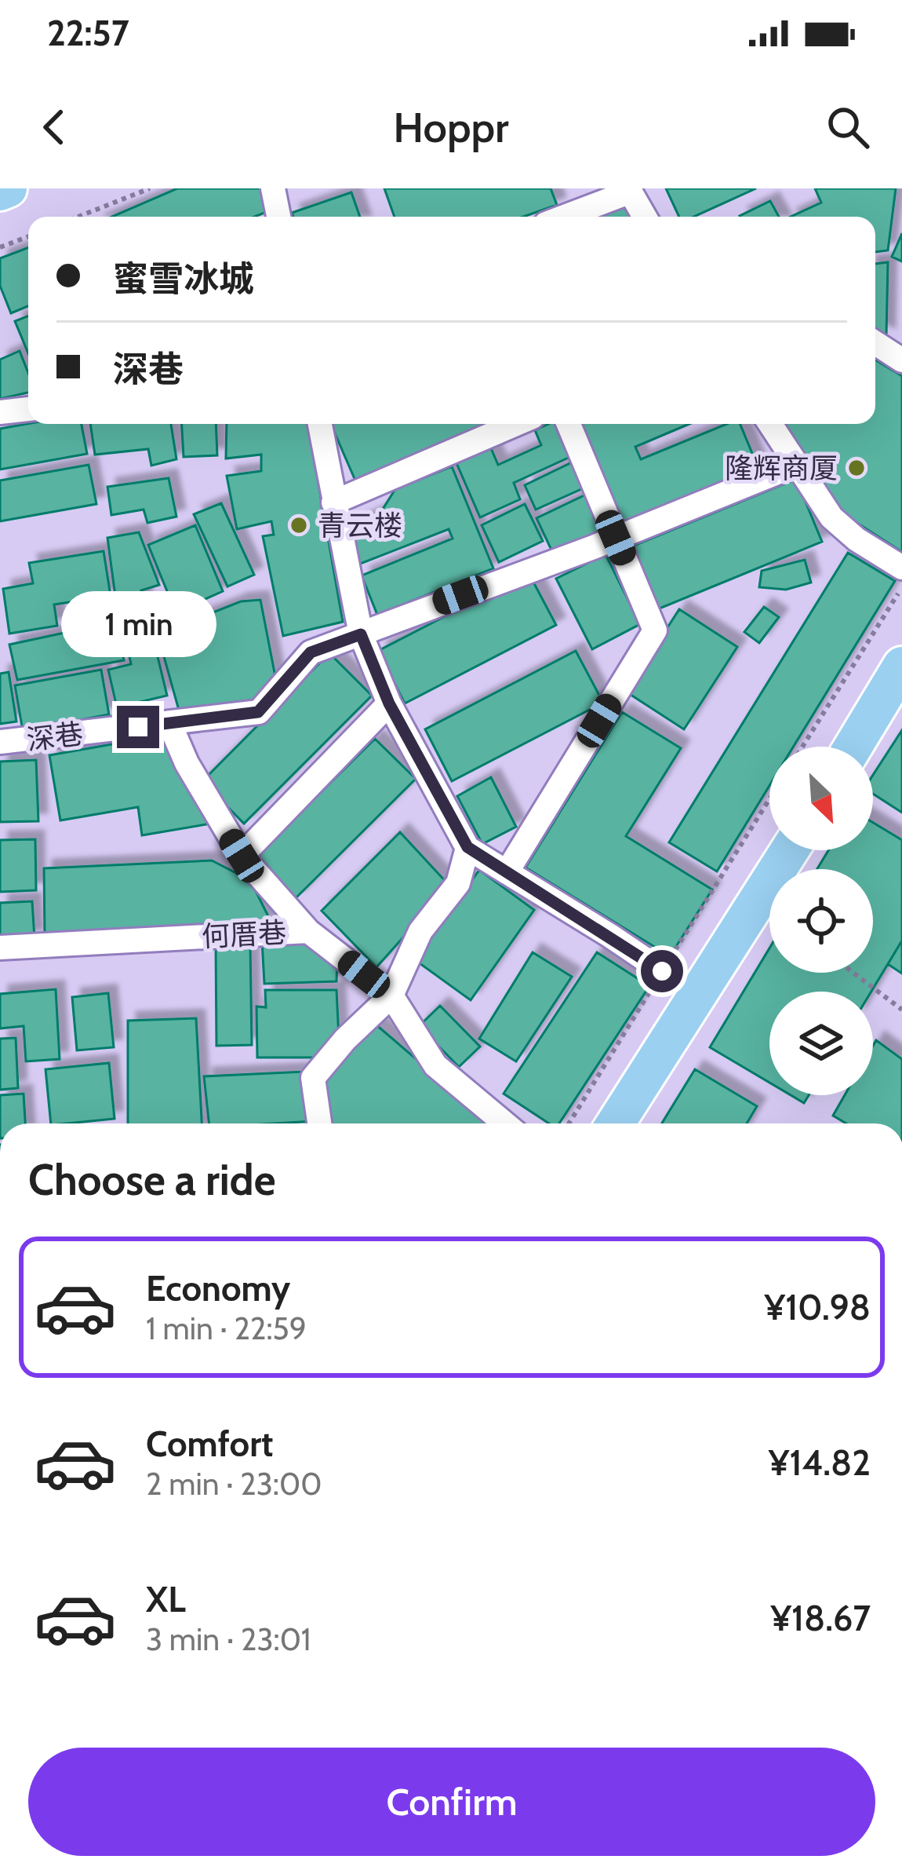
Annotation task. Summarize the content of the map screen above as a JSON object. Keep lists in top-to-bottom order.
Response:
{
  "streets": {
    "street": ["深巷", "何厝巷"]
  },
  "places": ["隆辉商厦", "青云楼"],
  "north": "bottom right",
  "page": {
    "status": "22:57",
    "header": "Hoppr",
    "banner": ["蜜雪冰城", "深巷"],
    "bubble": "1 min",
    "heading": "Choose a ride",
    "list": [
      {
        "name": "Economy",
        "note": "1 min · 22:59",
        "value": "¥10.98"
      },
      {
        "name": "Comfort",
        "note": "2 min · 23:00",
        "value": "¥14.82"
      },
      {
        "name": "XL",
        "note": "3 min · 23:01",
        "value": "¥18.67"
      }
    ],
    "buttons": "Confirm"
  }
}
